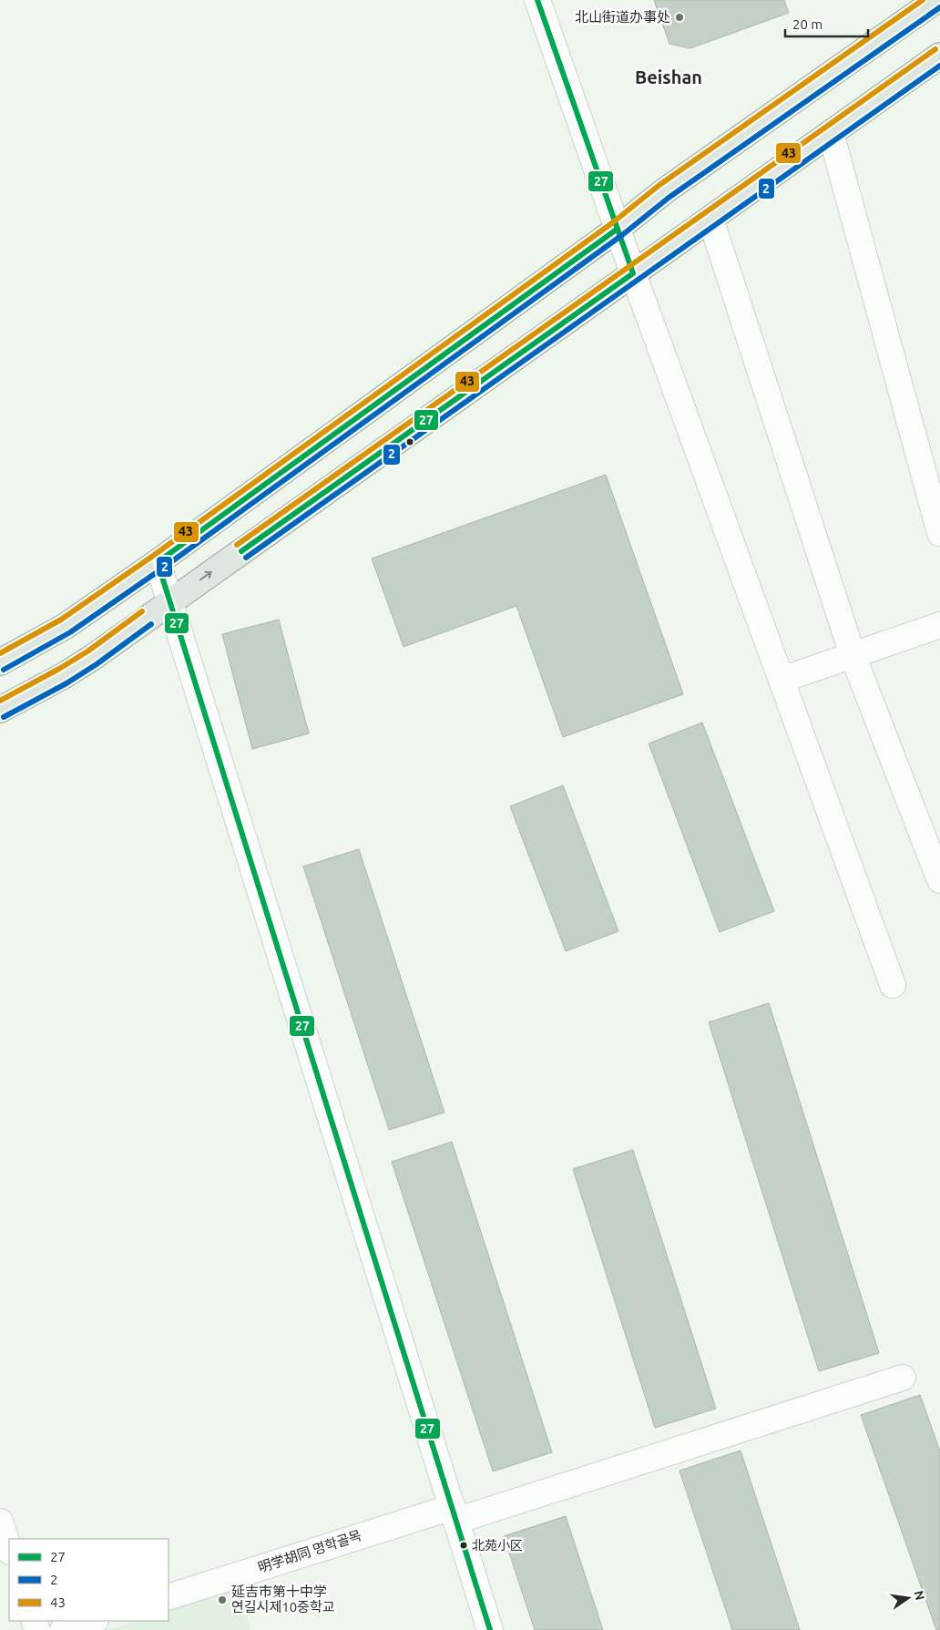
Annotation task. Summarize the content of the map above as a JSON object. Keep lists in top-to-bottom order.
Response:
{
  "streets": {
    "street": ["明学胡同 명학골목"]
  },
  "districts": ["Beishan"],
  "places": ["北山街道办事处", "北苑小区", "延吉市第十中学 연길시제10중학교"],
  "lines": ["transit line 27", "transit line 43", "transit line 2"],
  "legend": ["27", "2", "43"],
  "scale_bar": "20 m",
  "north": "right"
}
